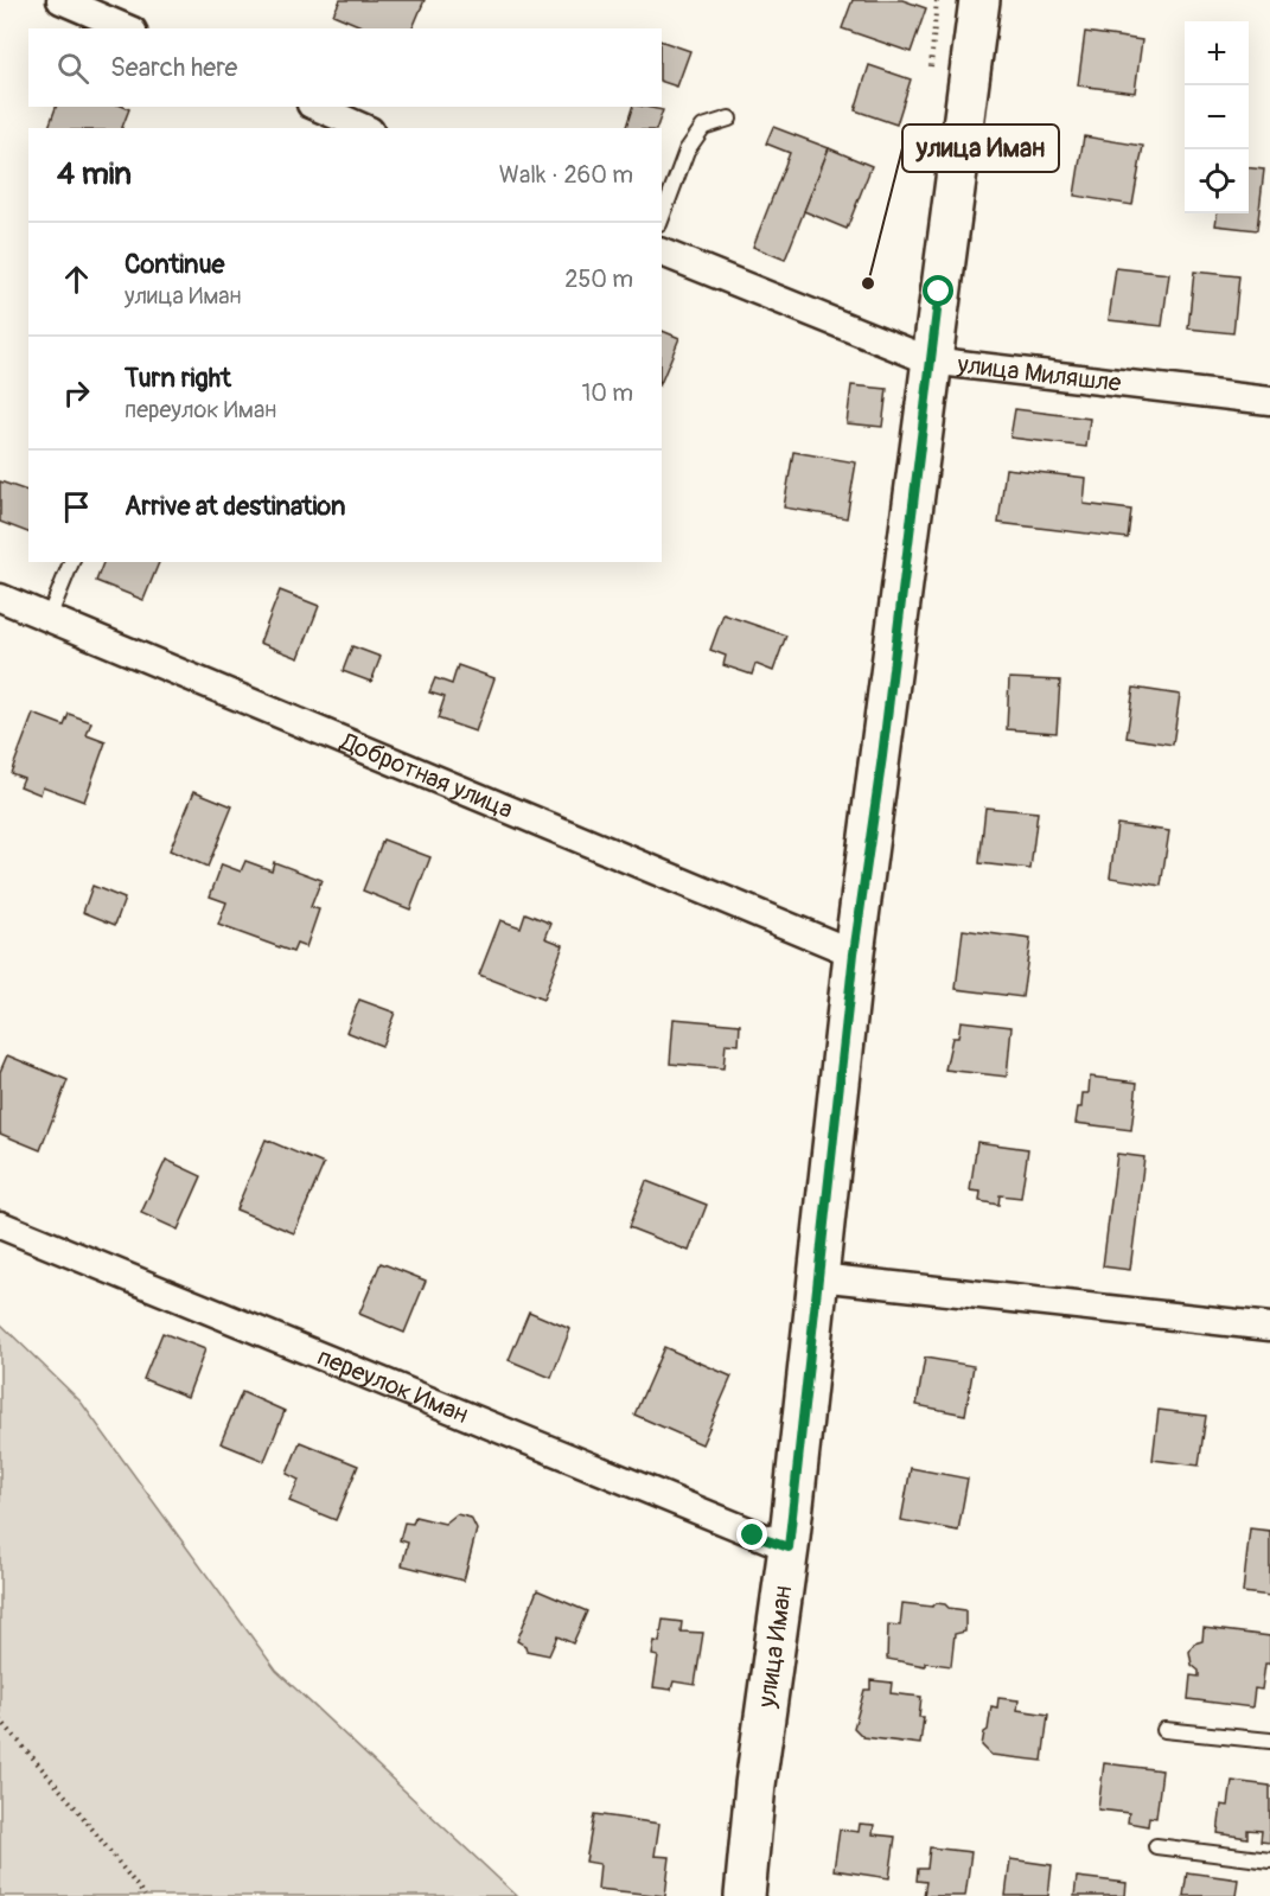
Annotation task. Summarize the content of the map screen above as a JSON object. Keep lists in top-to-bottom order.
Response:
{
  "streets": {
    "street": [
      "улица Миляшле",
      "Добротная улица",
      "переулок Иман",
      "улица Иман"
    ]
  },
  "crossings": [
    ["улица Миляшле", "улица Иман"],
    ["Добротная улица", "улица Иман"],
    ["переулок Иман", "улица Иман"]
  ],
  "places": ["улица Иман"],
  "page": {
    "map_buttons": ["+", "−"],
    "search": "Search here",
    "heading": ["4 min", "Walk · 260 m"],
    "list": [
      ["Continue", "улица Иман", "250 m"],
      ["Turn right", "переулок Иман", "10 m"],
      "Arrive at destination"
    ]
  }
}
